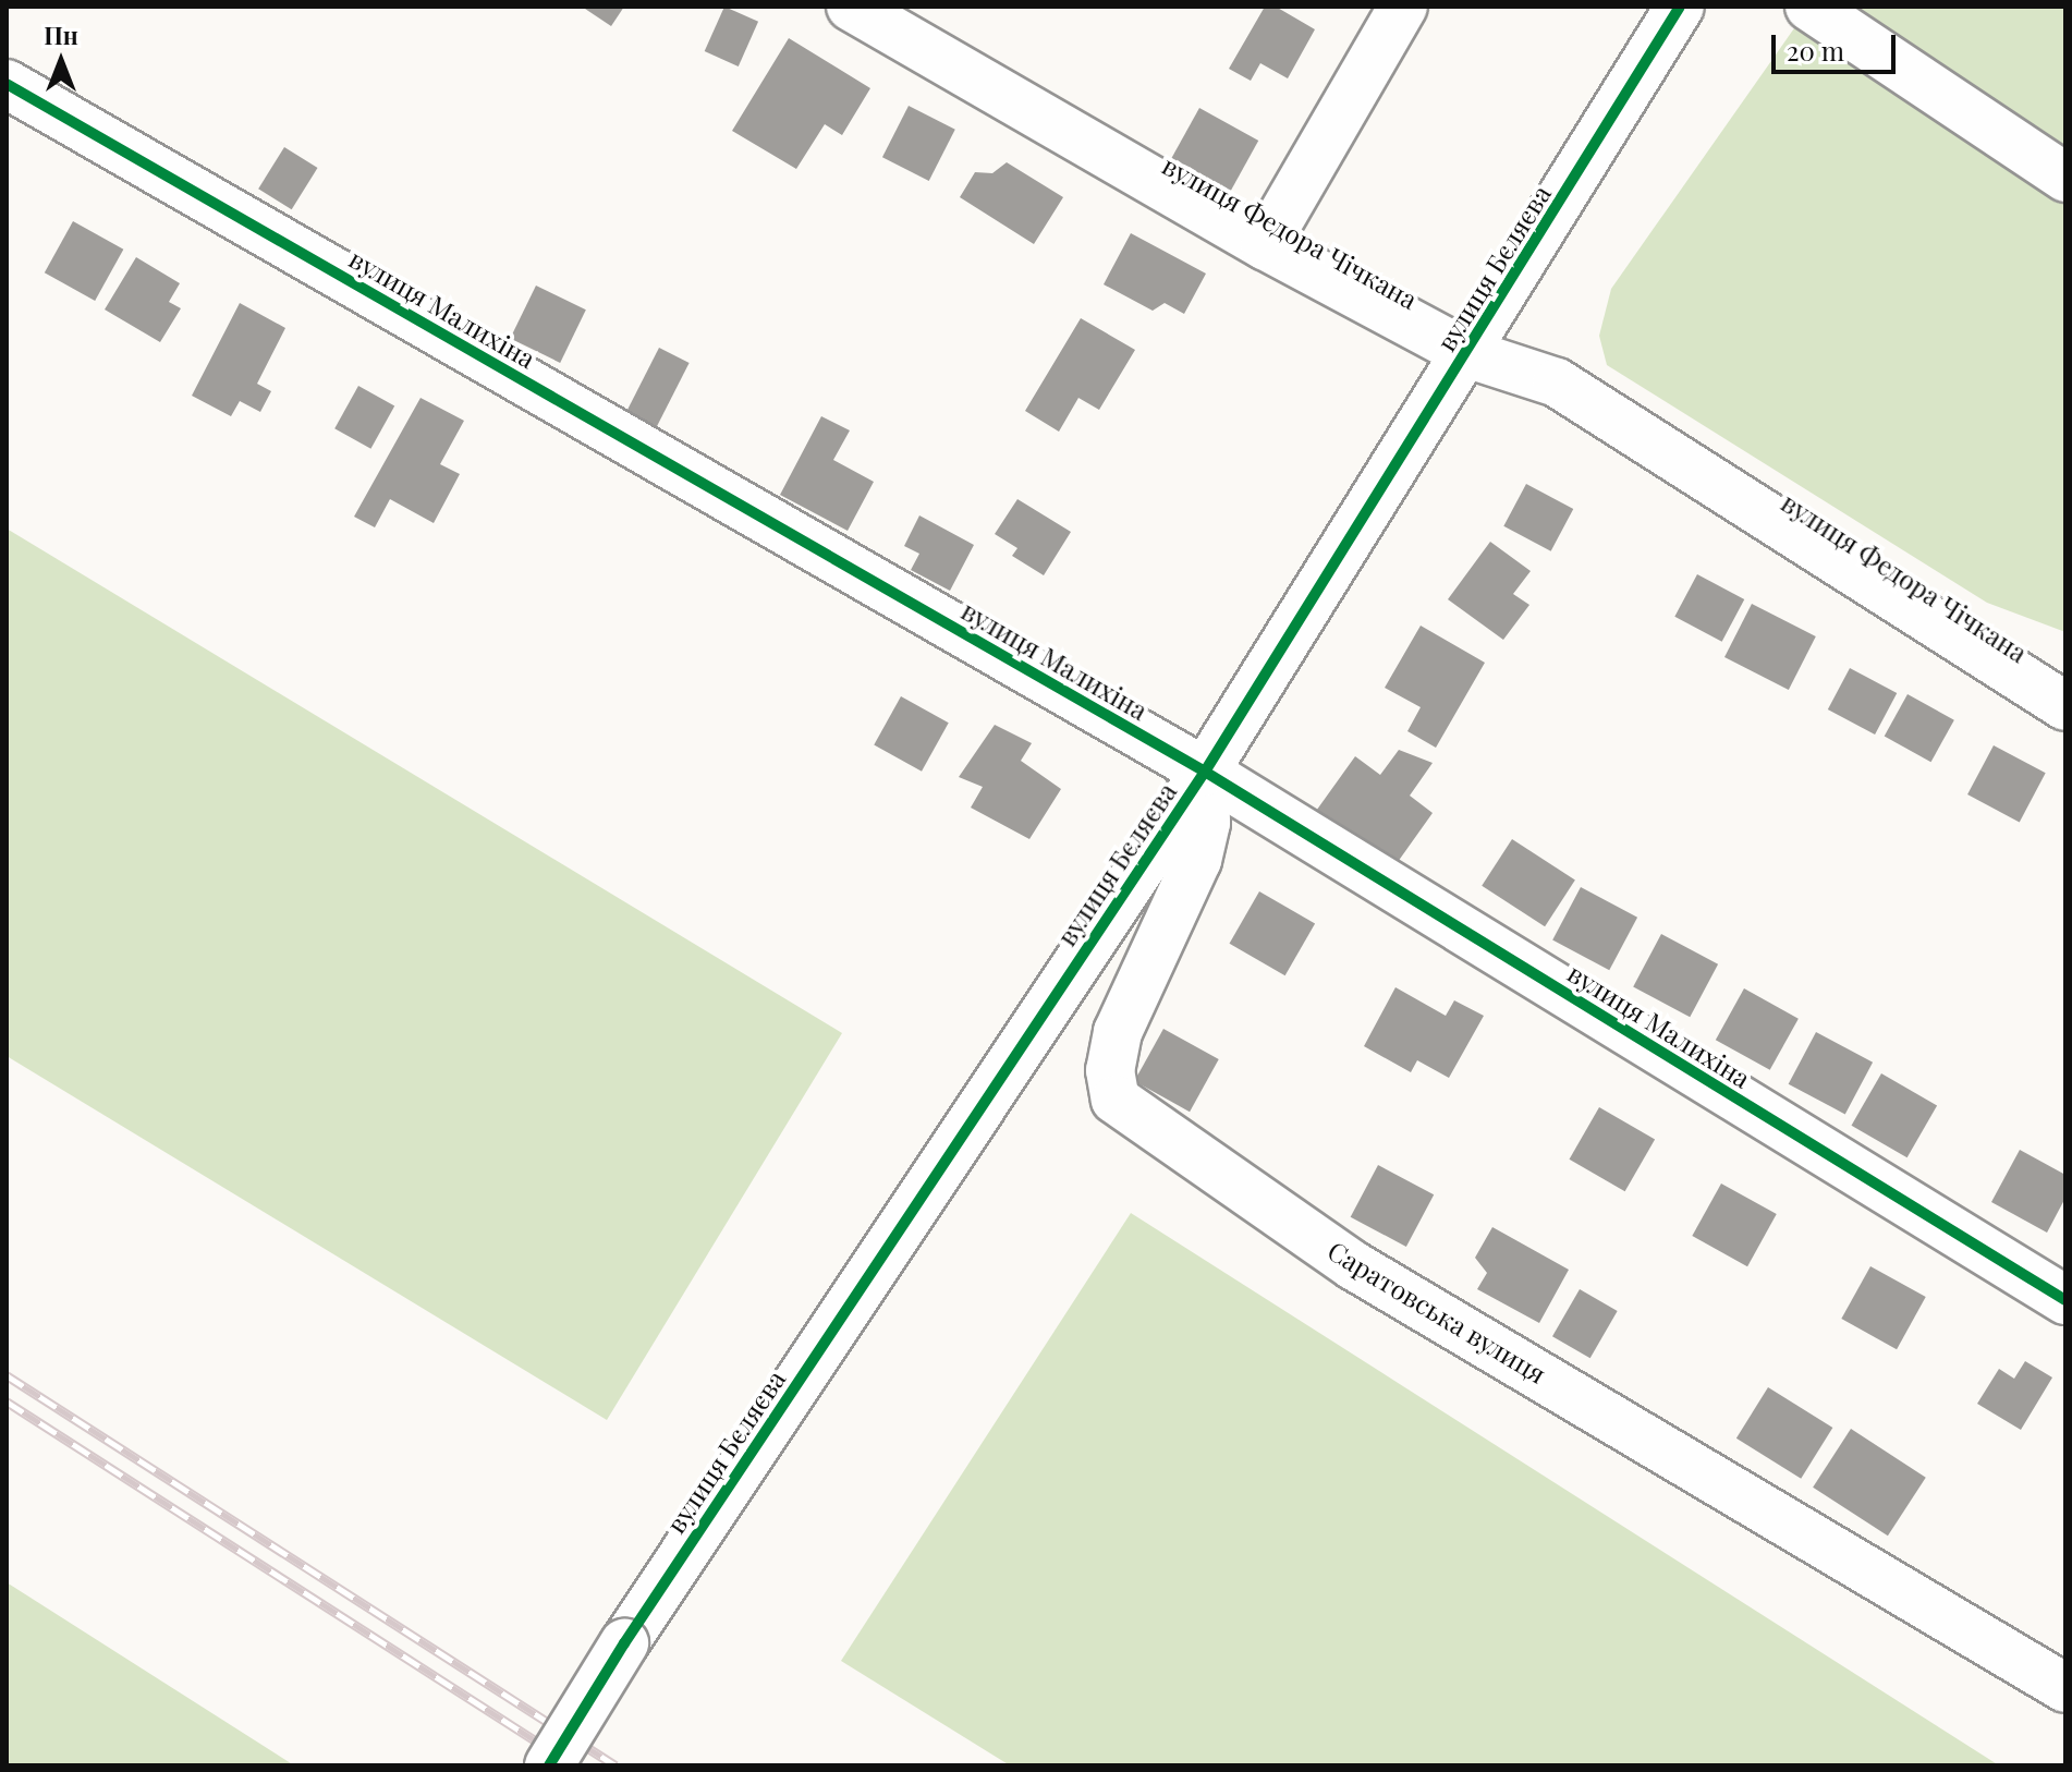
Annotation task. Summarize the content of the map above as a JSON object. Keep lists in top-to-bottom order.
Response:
{
  "streets": {
    "street": [
      "вулиця Федора Чічкана",
      "вулиця Бєляєва",
      "вулиця Малихіна",
      "Саратовська вулиця"
    ]
  },
  "crossings": [
    ["вулиця Федора Чічкана", "вулиця Бєляєва"],
    ["вулиця Бєляєва", "вулиця Малихіна"],
    ["вулиця Бєляєва", "Саратовська вулиця"],
    ["вулиця Малихіна", "Саратовська вулиця"]
  ],
  "scale_bar": "20 m",
  "north": "top"
}
